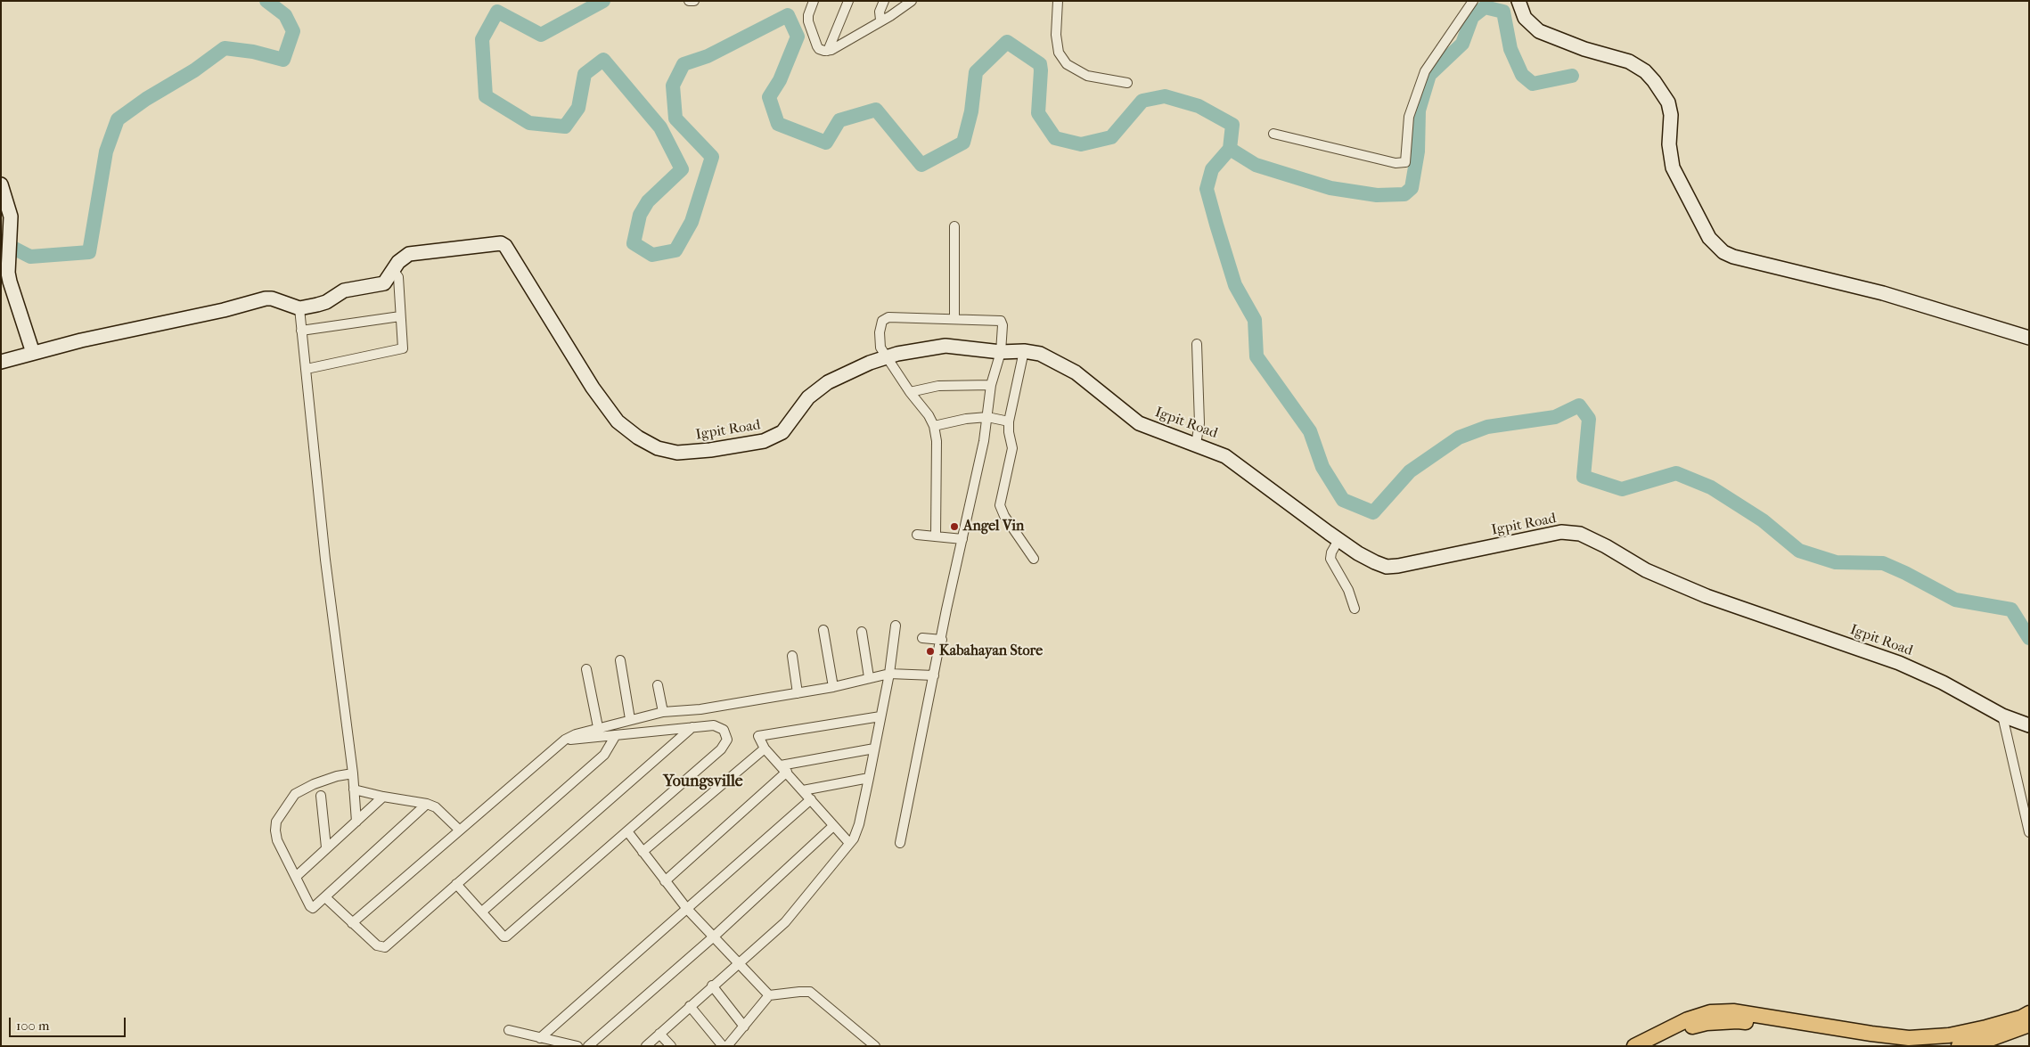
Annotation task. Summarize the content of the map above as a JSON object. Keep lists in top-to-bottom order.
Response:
{
  "streets": {
    "street": ["Igpit Road"]
  },
  "districts": ["Youngsville"],
  "places": ["Angel Vin", "Kabahayan Store"],
  "scale_bar": "100 m"
}
